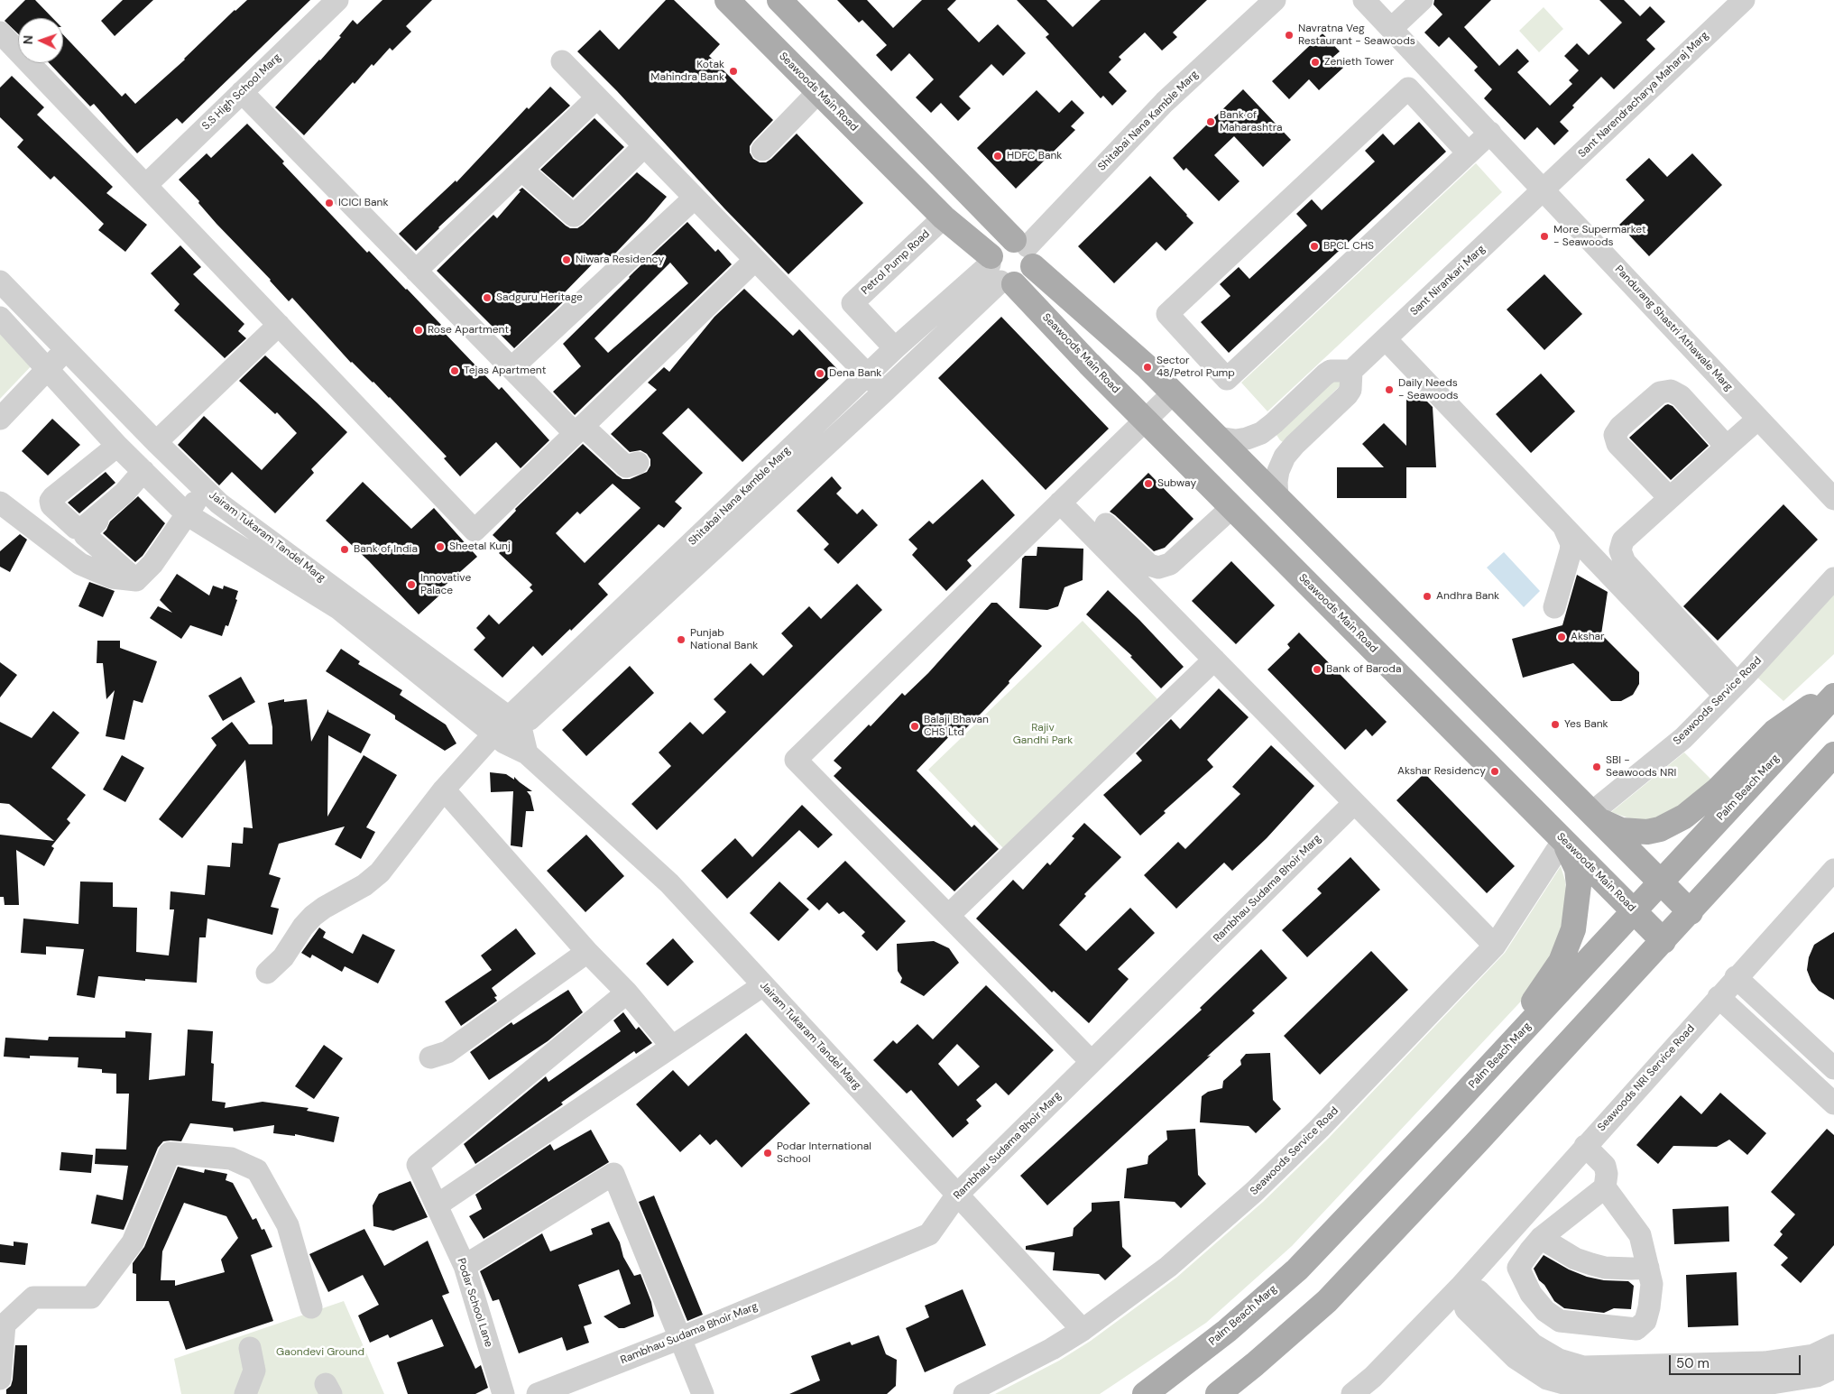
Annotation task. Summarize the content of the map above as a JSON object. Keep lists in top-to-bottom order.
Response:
{
  "streets": {
    "main road": ["Seawoods Main Road", "Palm Beach Marg"],
    "street": [
      "S.S High School Marg",
      "Sant Narendracharya Maharaj Marg",
      "Shitabai Nana Kamble Marg",
      "Petrol Pump Road",
      "Sant Nirankari Marg",
      "Pandurang Shastri Athawale Marg",
      "Jairam Tukaram Tandel Marg",
      "Seawoods Service Road",
      "Rambhau Sudama Bhoir Marg",
      "Seawoods NRI Service Road",
      "Podar School Lane"
    ]
  },
  "crossings": [
    ["Seawoods Main Road", "Shitabai Nana Kamble Marg"],
    ["Seawoods Main Road", "Petrol Pump Road"],
    ["Seawoods Main Road", "Seawoods Service Road"],
    ["Seawoods Main Road", "Palm Beach Marg"],
    ["Sant Narendracharya Maharaj Marg", "Sant Nirankari Marg"],
    ["Sant Narendracharya Maharaj Marg", "Pandurang Shastri Athawale Marg"],
    ["Shitabai Nana Kamble Marg", "Petrol Pump Road"],
    ["Shitabai Nana Kamble Marg", "Jairam Tukaram Tandel Marg"],
    ["Sant Nirankari Marg", "Pandurang Shastri Athawale Marg"],
    ["Jairam Tukaram Tandel Marg", "Seawoods Service Road"],
    ["Jairam Tukaram Tandel Marg", "Rambhau Sudama Bhoir Marg"]
  ],
  "parks": ["Rajiv Gandhi Park", "Gaondevi Ground"],
  "places": [
    "Navratna Veg Restaurant - Seawoods",
    "Zenieth Tower",
    "Kotak Mahindra Bank",
    "Bank of Maharashtra",
    "HDFC Bank",
    "ICICI Bank",
    "More Supermarket - Seawoods",
    "BPCL CHS",
    "Niwara Residency",
    "Sadguru Heritage",
    "Rose Apartment",
    "Sector 48/Petrol Pump",
    "Tejas Apartment",
    "Dena Bank",
    "Daily Needs - Seawoods",
    "Subway",
    "Sheetal Kunj",
    "Bank of India",
    "Innovative Palace",
    "Andhra Bank",
    "Akshar",
    "Punjab National Bank",
    "Bank of Baroda",
    "Yes Bank",
    "Balaji Bhavan CHS Ltd",
    "SBI - Seawoods NRI",
    "Akshar Residency",
    "Podar International School"
  ],
  "scale_bar": "50 m",
  "north": "left"
}
